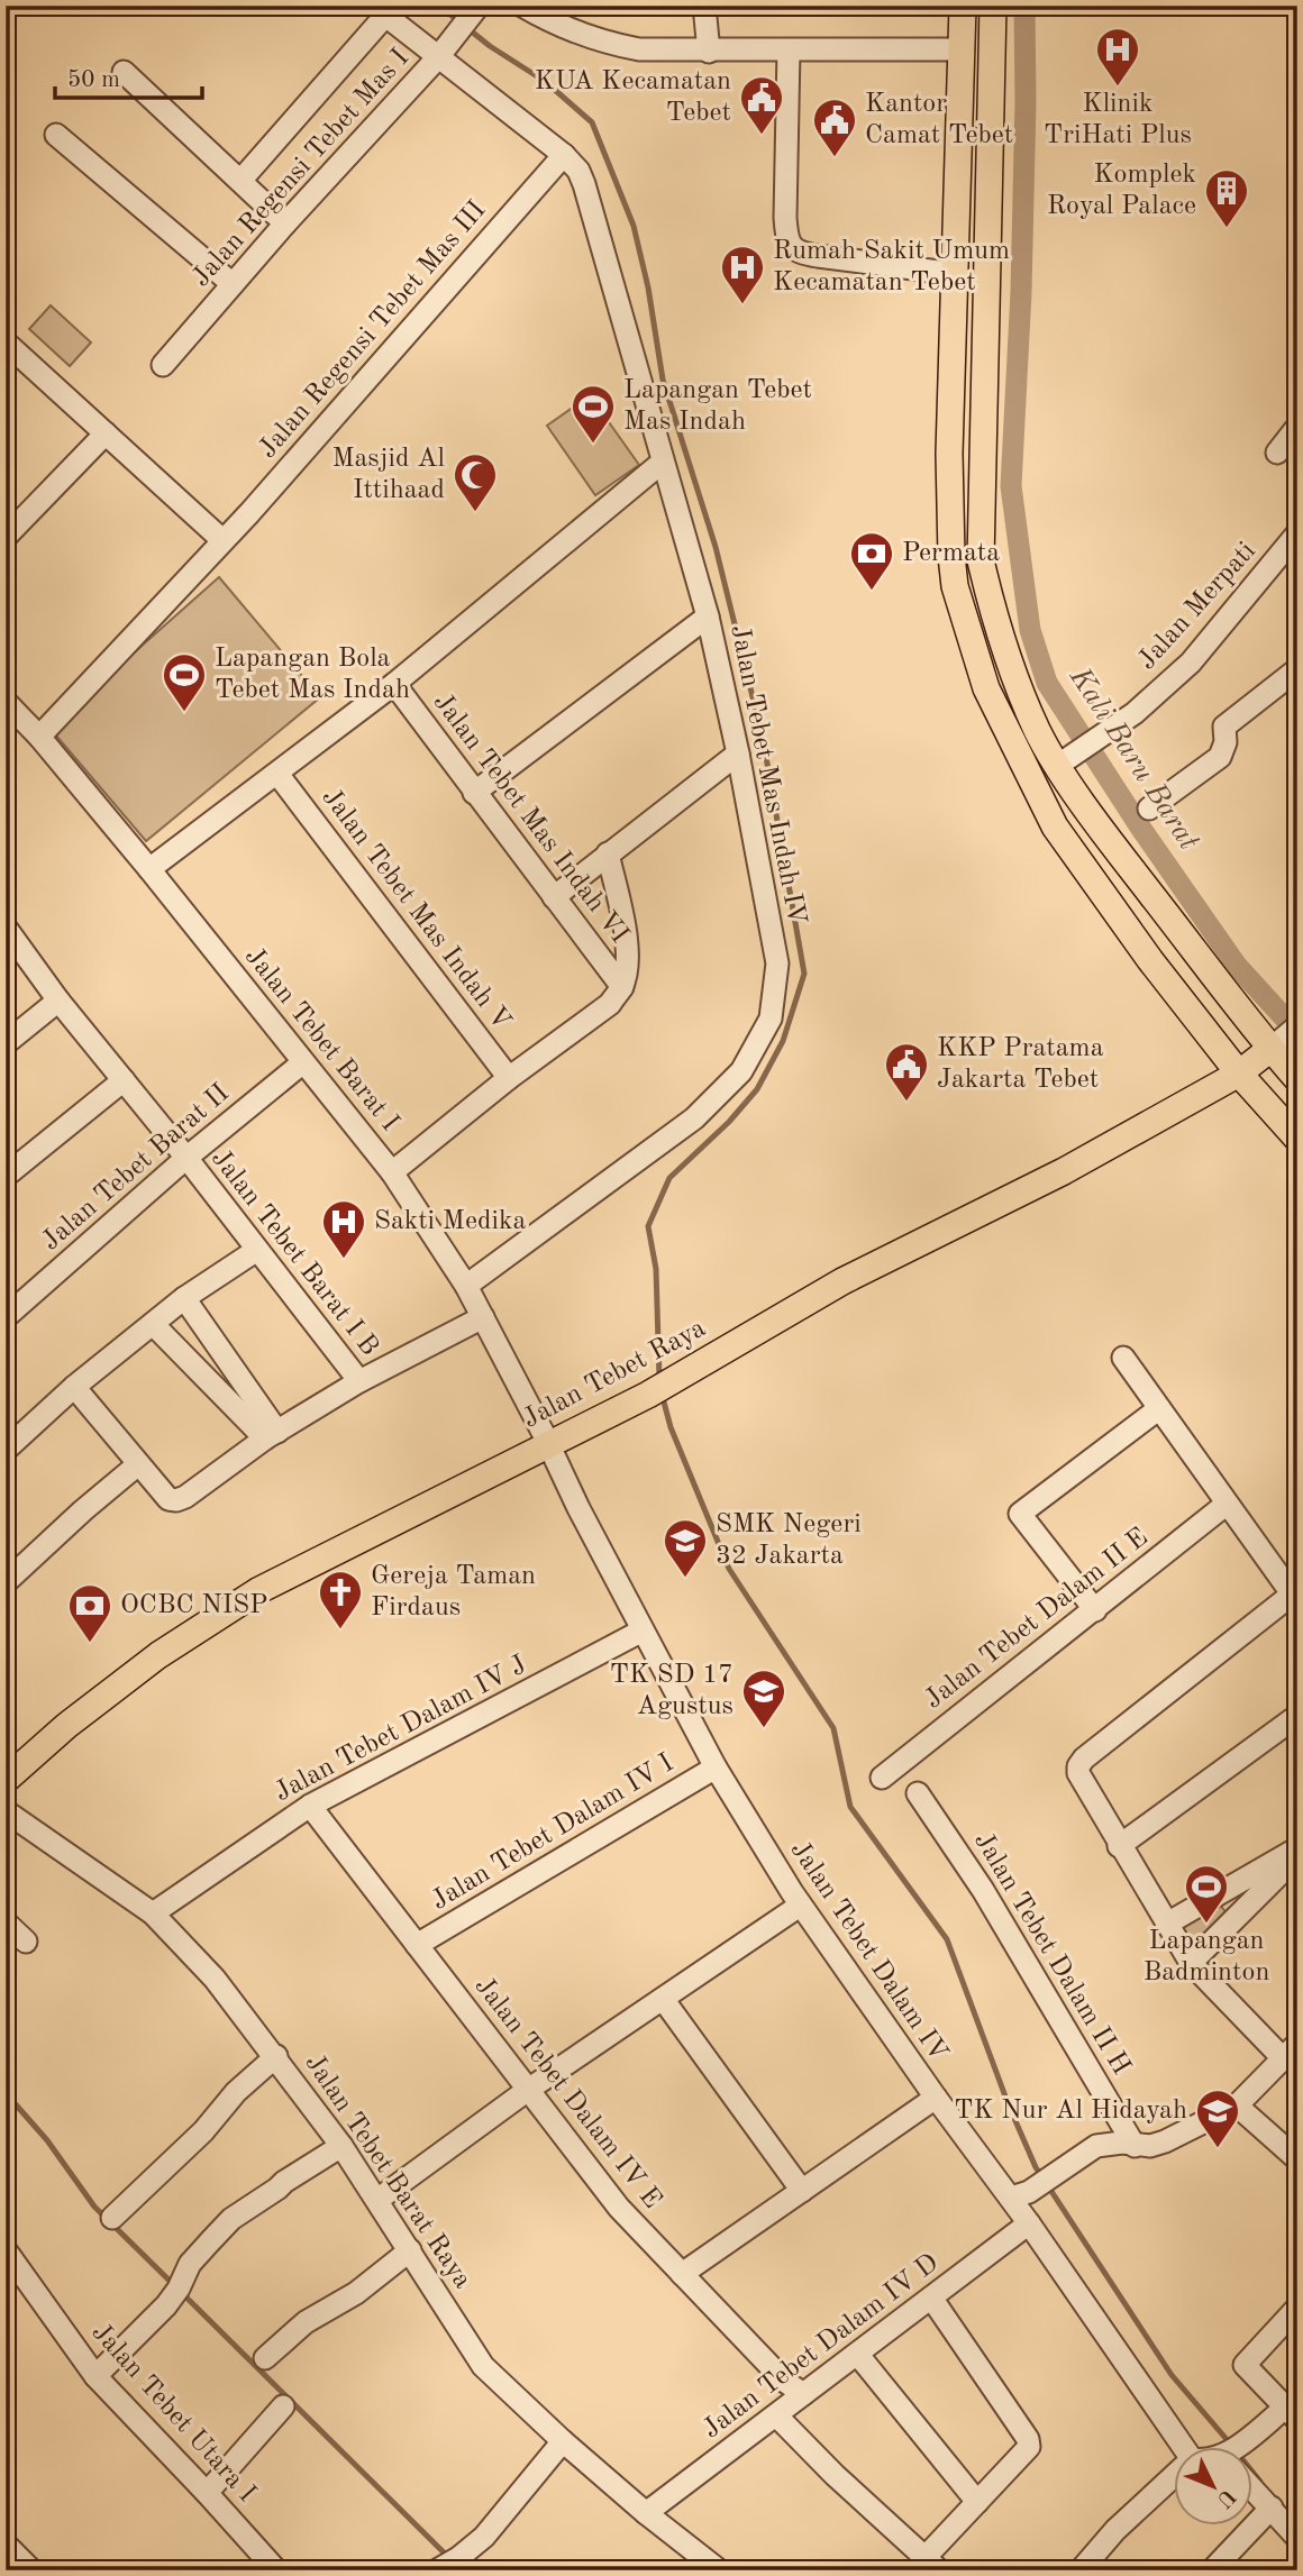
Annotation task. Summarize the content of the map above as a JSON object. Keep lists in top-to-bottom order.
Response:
{
  "streets": {
    "main road": ["Jalan Tebet Raya"],
    "street": [
      "Jalan Regensi Tebet Mas I",
      "Jalan Regensi Tebet Mas III",
      "Jalan Merpati",
      "Jalan Tebet Mas Indah IV",
      "Jalan Tebet Mas Indah VI",
      "Jalan Tebet Mas Indah V",
      "Jalan Tebet Barat I",
      "Jalan Tebet Barat II",
      "Jalan Tebet Barat I B",
      "Jalan Tebet Dalam II E",
      "Jalan Tebet Dalam IV J",
      "Jalan Tebet Dalam IV I",
      "Jalan Tebet Dalam IV",
      "Jalan Tebet Dalam II H",
      "Jalan Tebet Dalam IV E",
      "Jalan Tebet Barat Raya",
      "Jalan Tebet Dalam IV D",
      "Jalan Tebet Utara I"
    ]
  },
  "crossings": [
    ["Jalan Regensi Tebet Mas I", "Jalan Tebet Mas Indah IV"],
    ["Jalan Regensi Tebet Mas III", "Jalan Tebet Mas Indah IV"],
    ["Jalan Regensi Tebet Mas III", "Jalan Tebet Barat I"],
    ["Jalan Tebet Mas Indah IV", "Jalan Tebet Barat I"],
    ["Jalan Tebet Barat I", "Jalan Tebet Barat II"],
    ["Jalan Tebet Barat I", "Jalan Tebet Raya"],
    ["Jalan Tebet Barat I", "Jalan Tebet Dalam IV"],
    ["Jalan Tebet Barat II", "Jalan Tebet Barat I B"],
    ["Jalan Tebet Raya", "Jalan Tebet Dalam IV"],
    ["Jalan Tebet Dalam IV J", "Jalan Tebet Dalam IV"],
    ["Jalan Tebet Dalam IV J", "Jalan Tebet Dalam IV E"],
    ["Jalan Tebet Dalam IV J", "Jalan Tebet Barat Raya"],
    ["Jalan Tebet Dalam IV I", "Jalan Tebet Dalam IV"],
    ["Jalan Tebet Dalam IV I", "Jalan Tebet Dalam IV E"],
    ["Jalan Tebet Dalam IV", "Jalan Tebet Dalam IV D"],
    ["Jalan Tebet Dalam IV E", "Jalan Tebet Dalam IV D"],
    ["Jalan Tebet Barat Raya", "Jalan Tebet Dalam IV D"]
  ],
  "water": ["Kali Baru Barat"],
  "places": {
    "hospital": ["Klinik TriHati Plus", "Rumah Sakit Umum Kecamatan Tebet", "Sakti Medika"],
    "public building": ["KUA Kecamatan Tebet", "Kantor Camat Tebet", "KKP Pratama Jakarta Tebet"],
    "building": ["Komplek Royal Palace"],
    "sports": ["Lapangan Tebet Mas Indah", "Lapangan Bola Tebet Mas Indah", "Lapangan Badminton"],
    "mosque": ["Masjid Al Ittihaad"],
    "bank": ["Permata", "OCBC NISP"],
    "school or university": ["SMK Negeri 32 Jakarta", "TK SD 17 Agustus", "TK Nur Al Hidayah"],
    "church": ["Gereja Taman Firdaus"]
  },
  "scale_bar": "50 m",
  "north": "bottom right"
}
